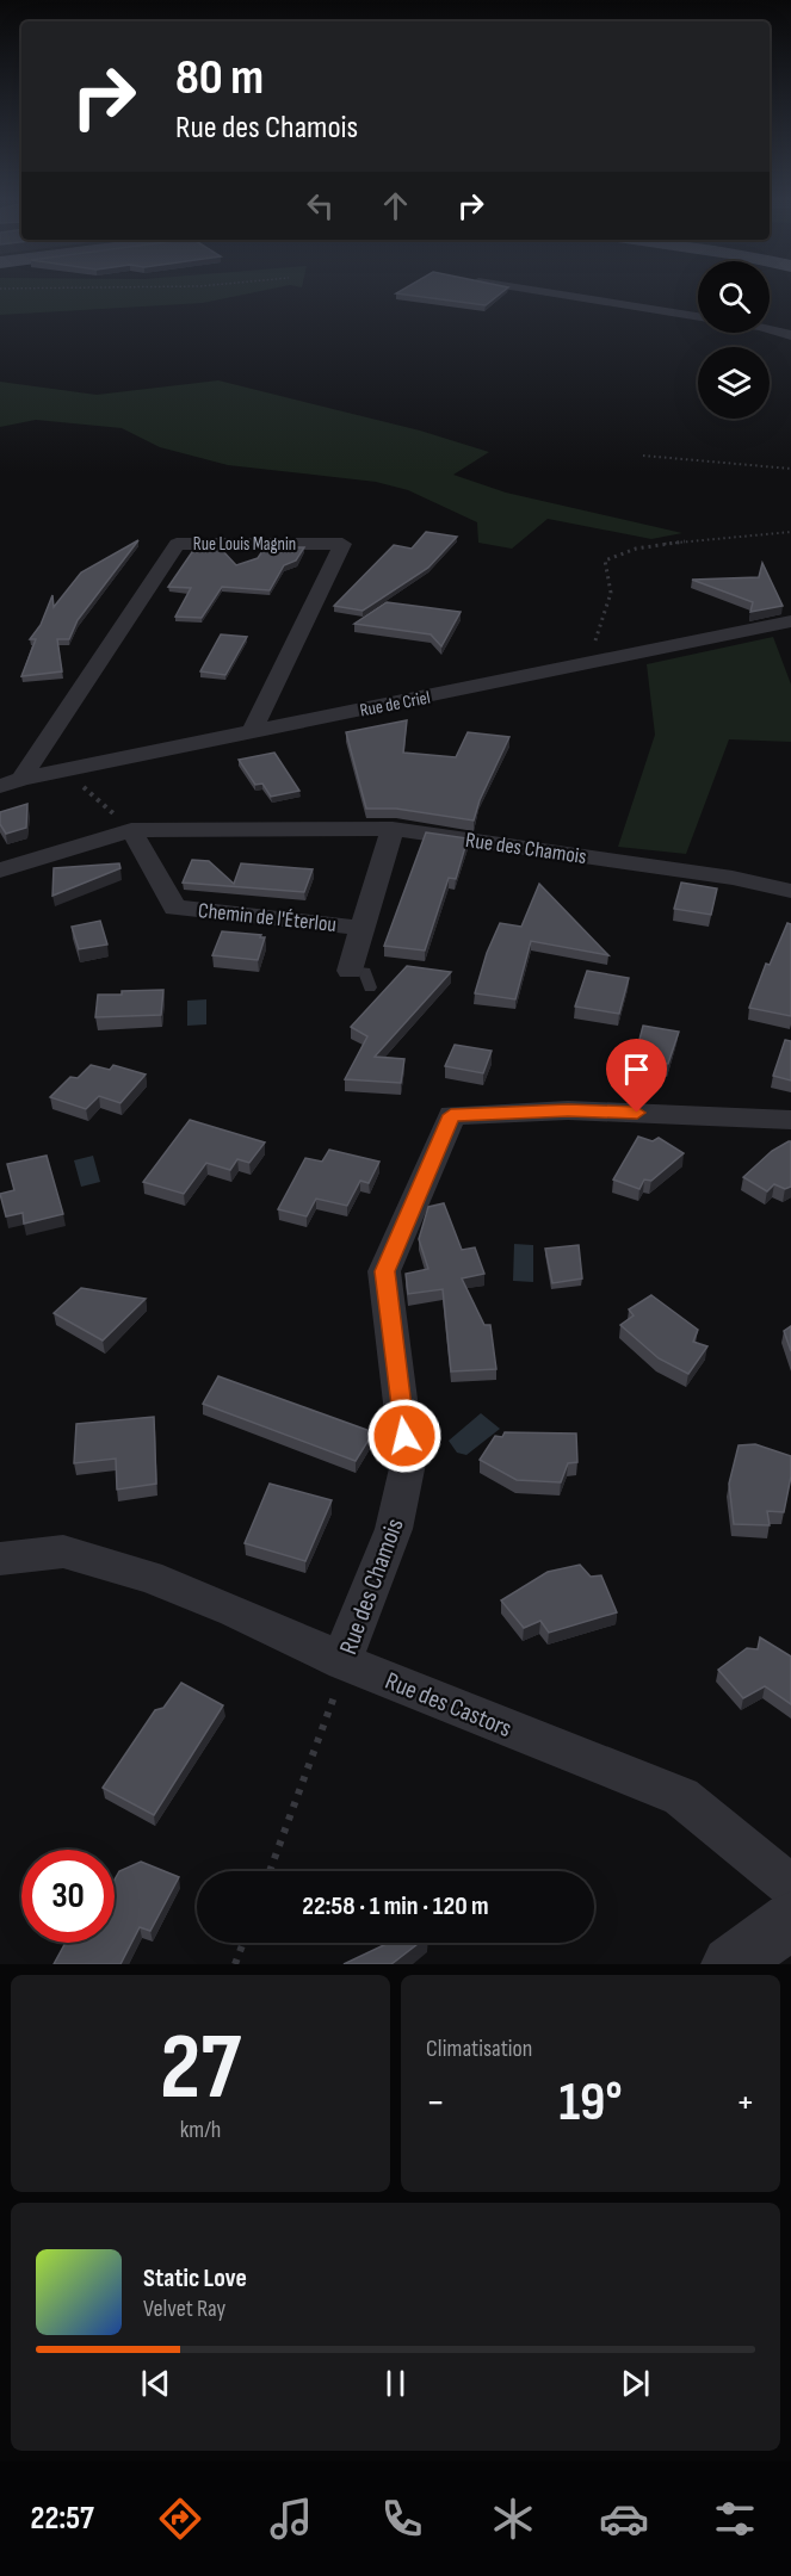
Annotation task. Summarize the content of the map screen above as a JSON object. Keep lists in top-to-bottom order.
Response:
{
  "streets": {
    "street": [
      "Rue Louis Magnin",
      "Rue de Criel",
      "Rue des Chamois",
      "Chemin de l'Éterlou",
      "Rue des Castors"
    ]
  },
  "crossings": [
    ["Rue Louis Magnin", "Rue de Criel"],
    ["Rue des Chamois", "Chemin de l'Éterlou"],
    ["Rue des Chamois", "Rue des Castors"]
  ],
  "page": {
    "turn": ["80 m", "Rue des Chamois"],
    "limit": "30",
    "trip": "22:58 · 1 min · 120 m",
    "tile": [
      ["27", "km/h"],
      "Climatisation"
    ],
    "heat": ["−", "19°", "+"],
    "song": ["Static Love", "Velvet Ray"],
    "tabs": "22:57"
  }
}
